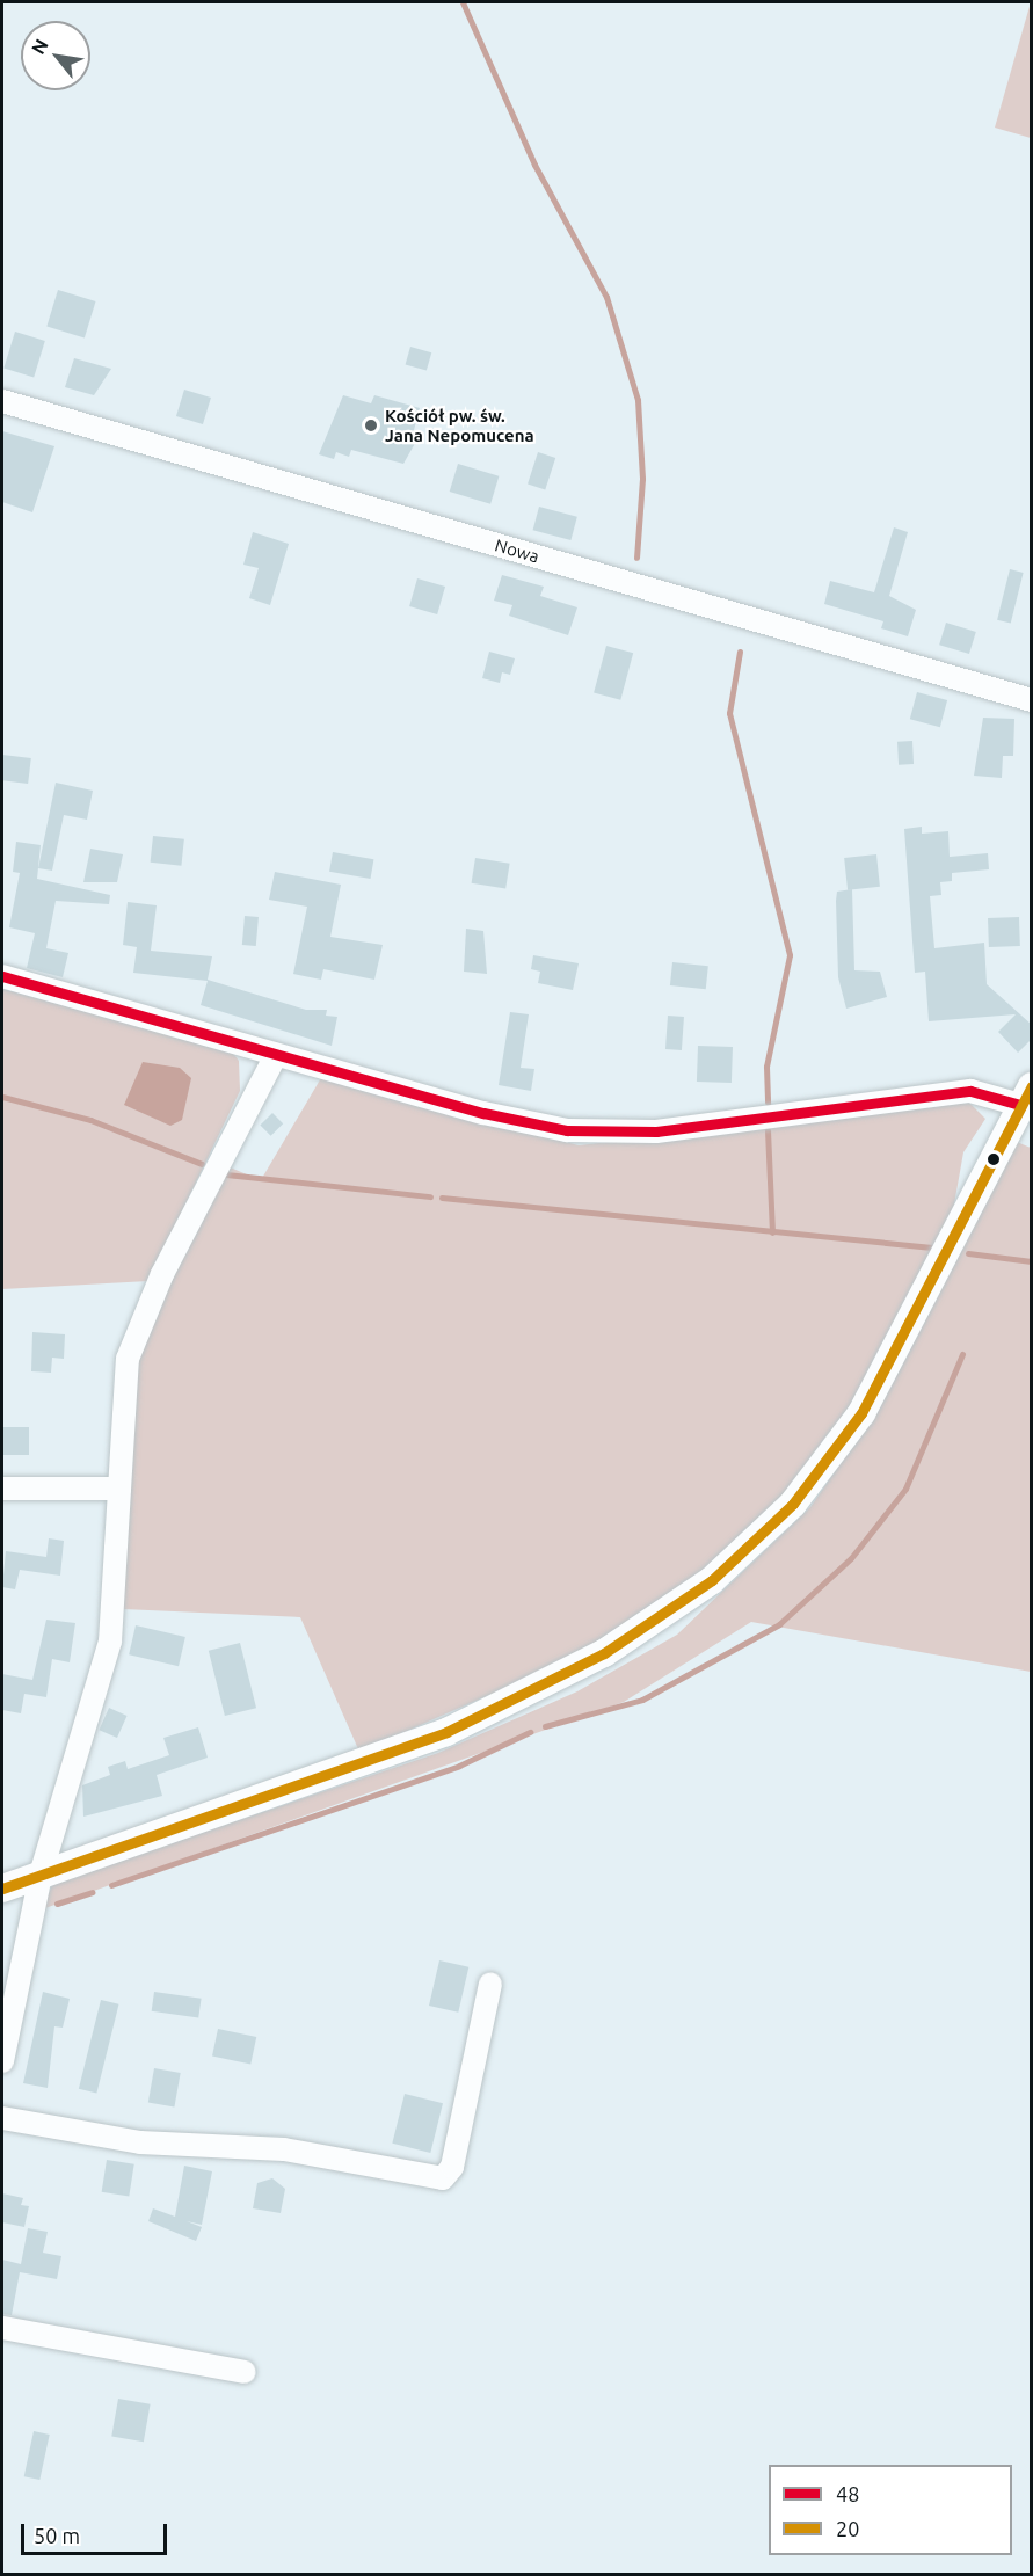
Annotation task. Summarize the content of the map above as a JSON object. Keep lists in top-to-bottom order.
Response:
{
  "streets": {
    "street": ["Nowa"]
  },
  "places": ["Kościół pw. św. Jana Nepomucena"],
  "lines": ["transit line 48", "transit line 20"],
  "legend": ["48", "20"],
  "scale_bar": "50 m",
  "north": "top left"
}
